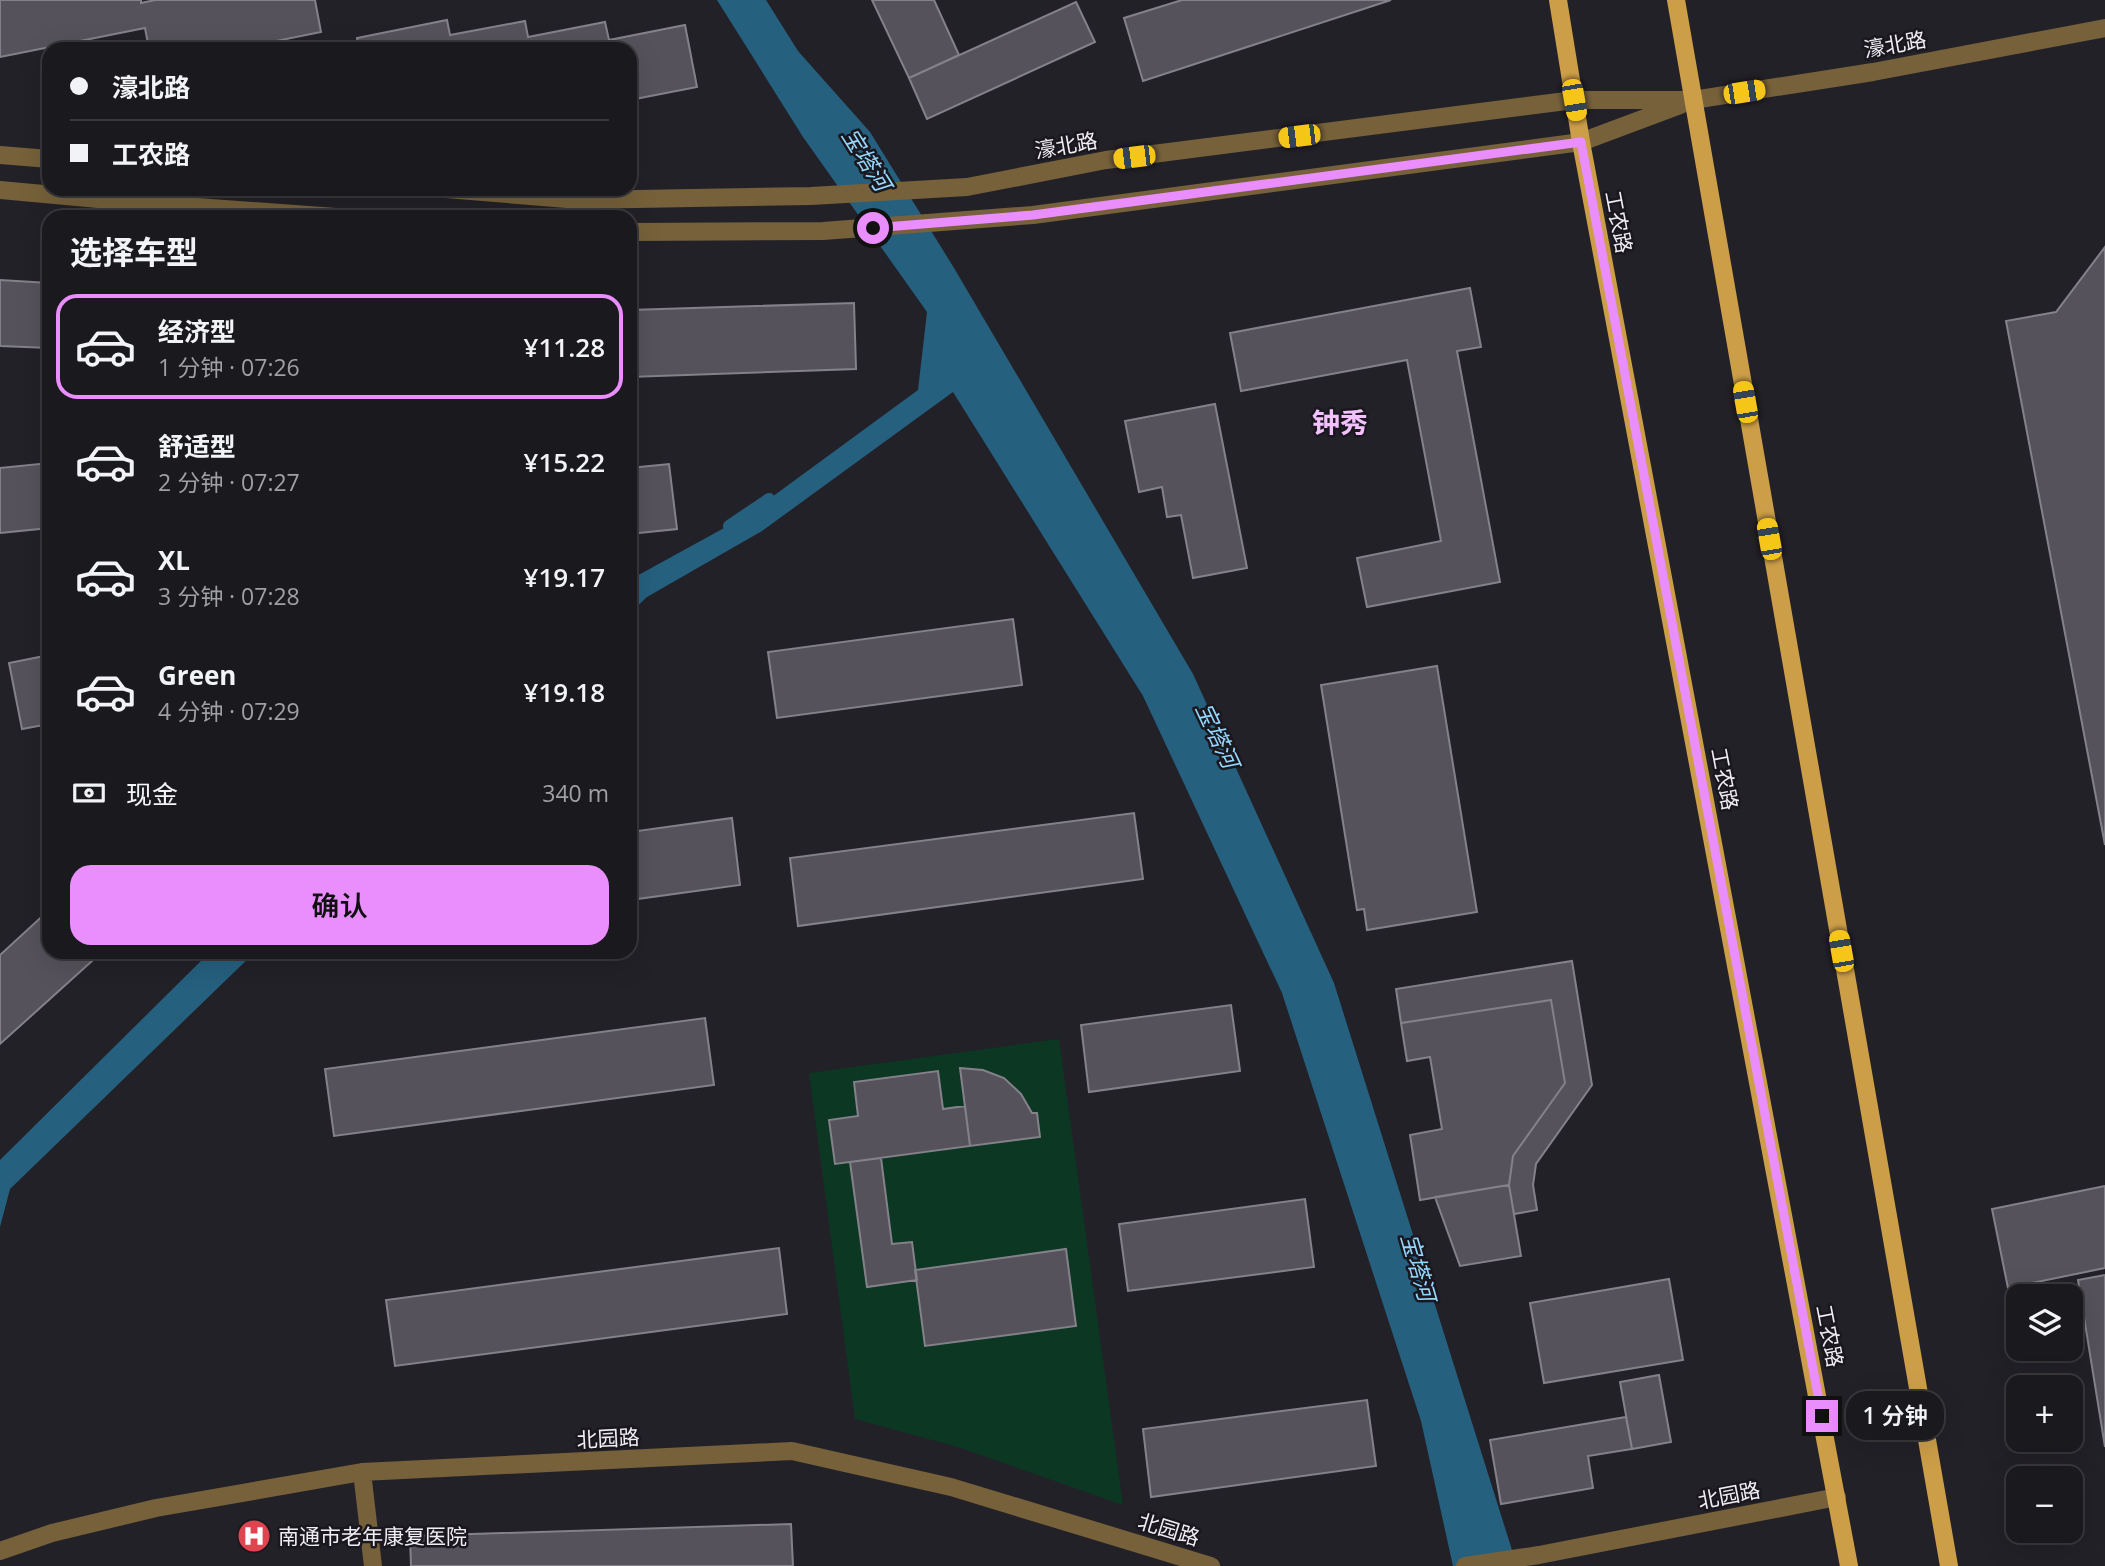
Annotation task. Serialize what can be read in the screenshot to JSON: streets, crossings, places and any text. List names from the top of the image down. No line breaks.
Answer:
{"streets":{"main road":["工农路"],"street":["濠北路","北园路"]},"crossings":[["濠北路","工农路"],["工农路","北园路"]],"districts":["钟秀"],"water":["宝塔河"],"places":{"hospital":["南通市老年康复医院"]},"page":{"banner":["濠北路","工农路"],"heading":"选择车型","list":[{"name":"经济型","note":"1 分钟 · 07:26","value":"¥11.28"},{"name":"舒适型","note":"2 分钟 · 07:27","value":"¥15.22"},{"name":"XL","note":"3 分钟 · 07:28","value":"¥19.17"},{"name":"Green","note":"4 分钟 · 07:29","value":"¥19.18"}],"pay":["现金","340 m"],"buttons":"确认","map_buttons":["+","−"],"bubble":"1 分钟"}}
